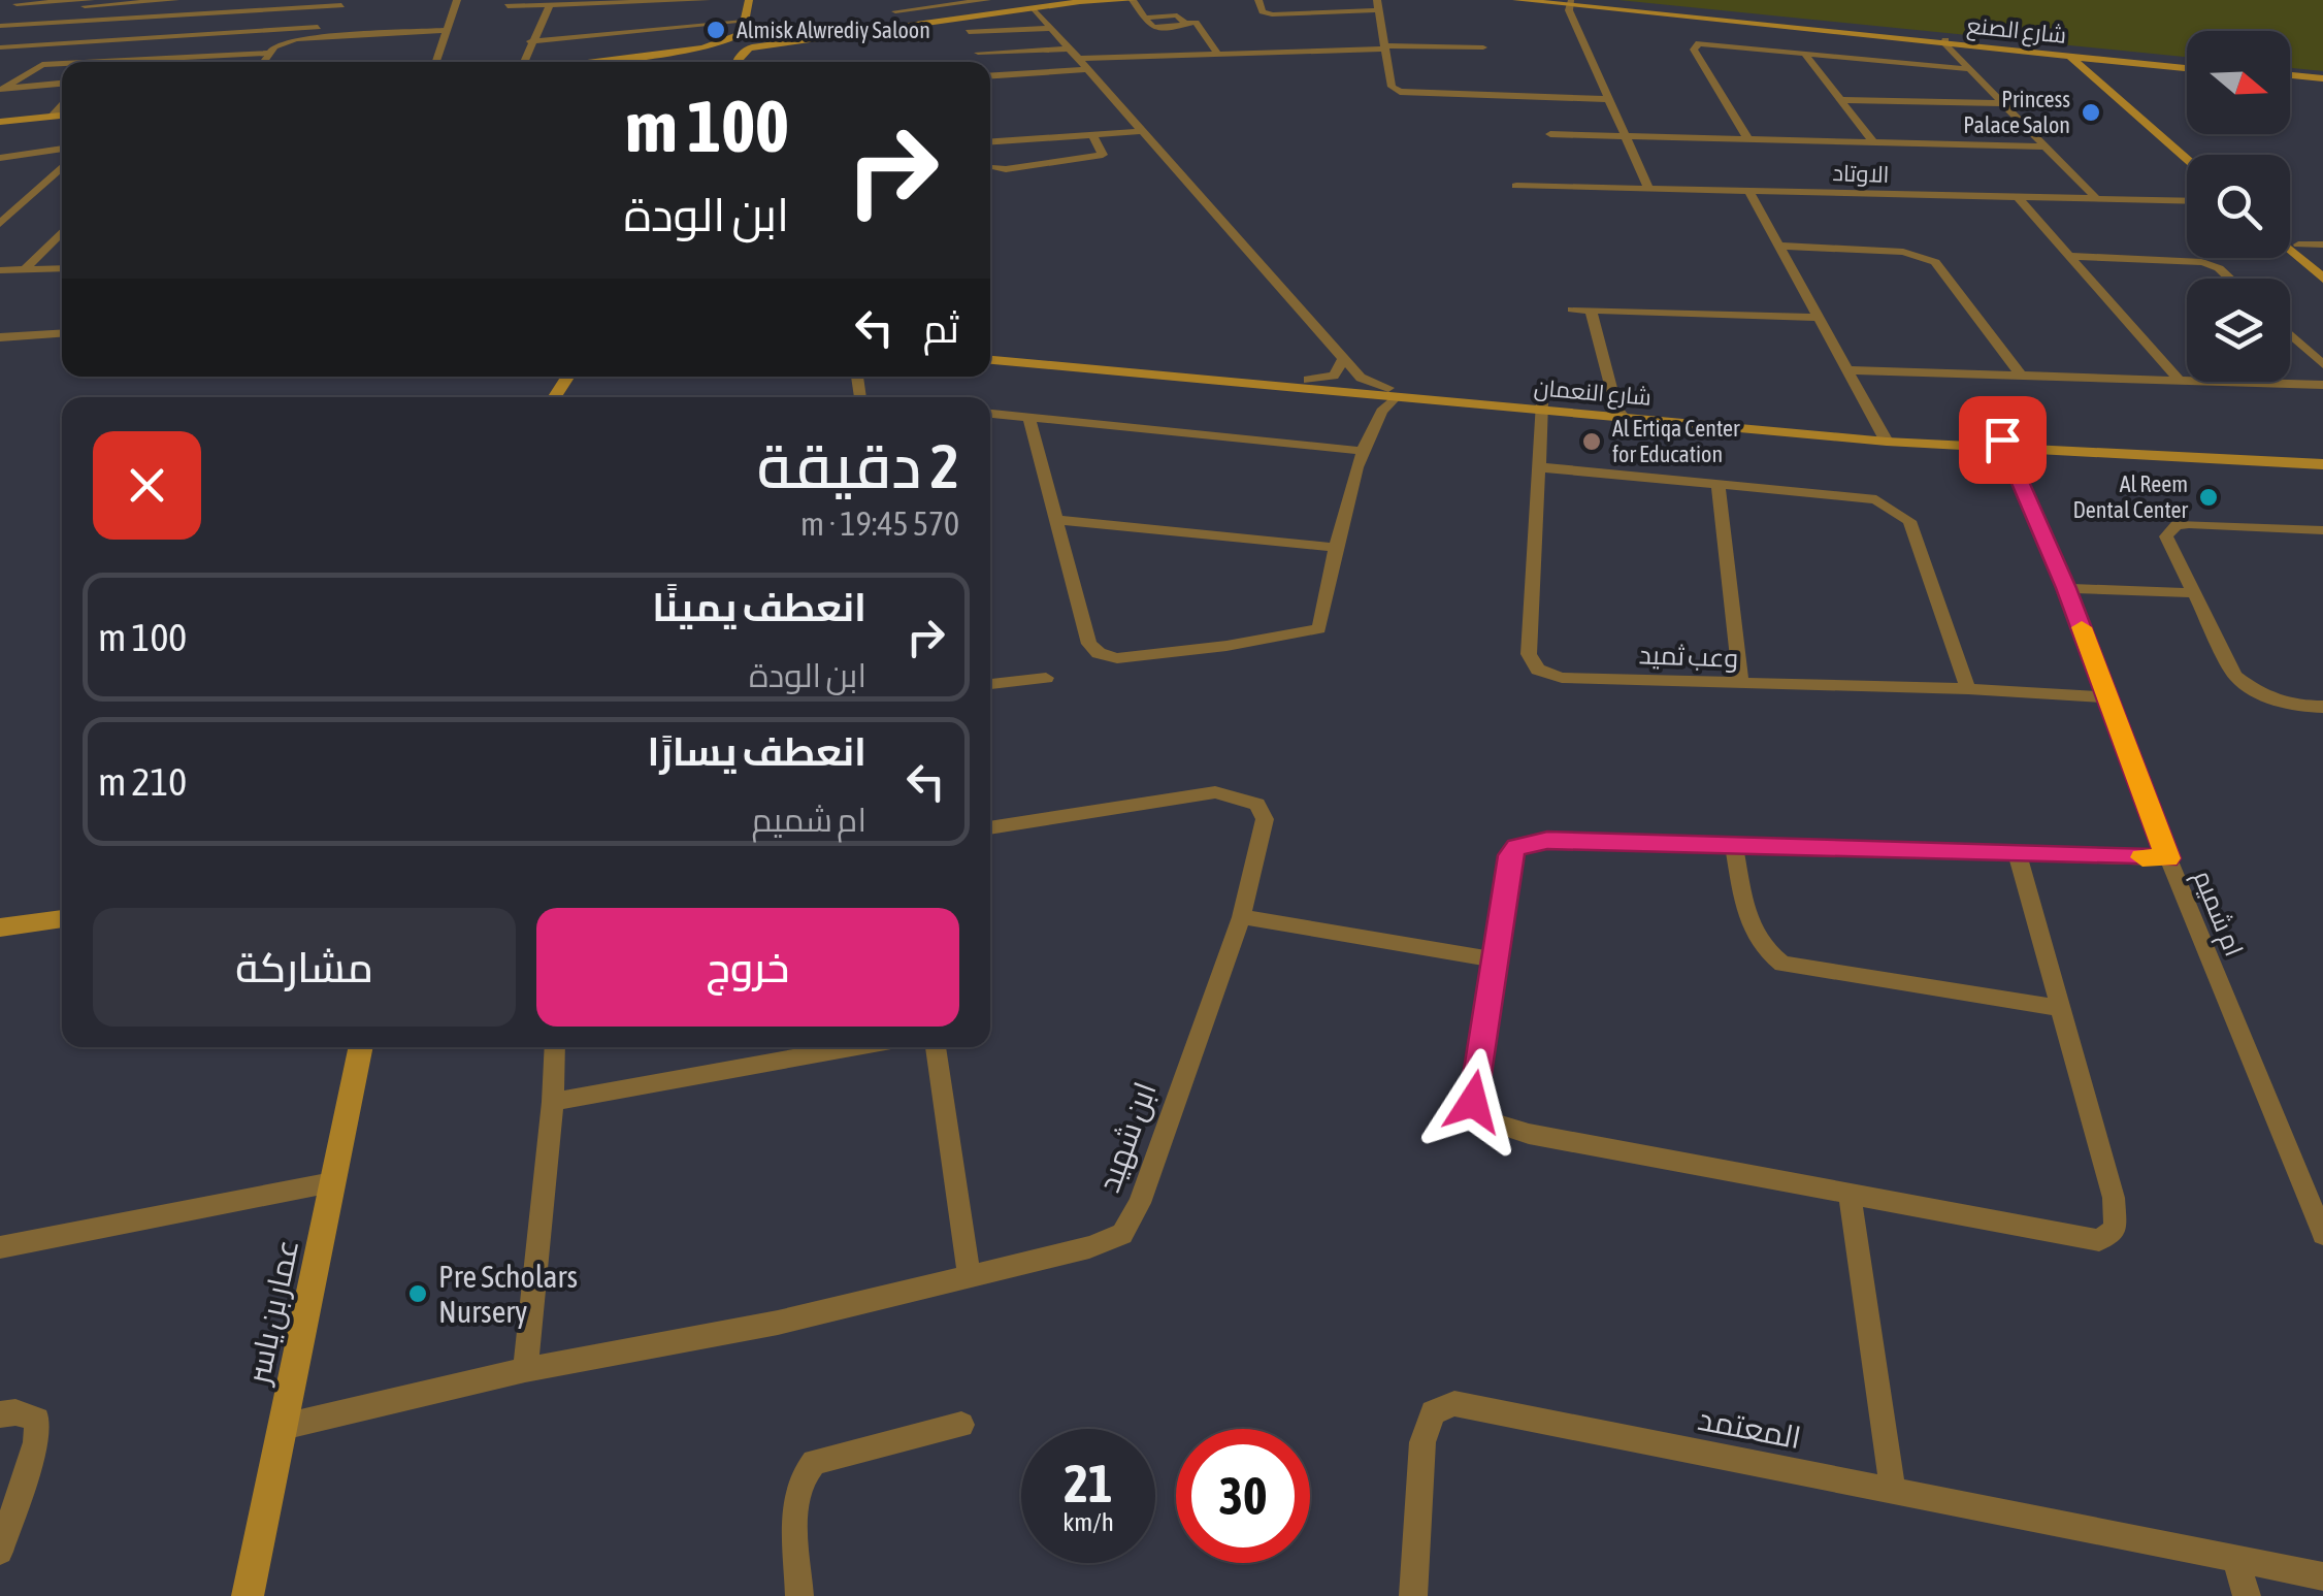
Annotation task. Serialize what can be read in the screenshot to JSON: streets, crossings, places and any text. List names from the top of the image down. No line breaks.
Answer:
{"streets":{"street":["شارع الصنع","الاوتاد","شارع النعمان","وعب ثميد","ام شميم","ابن شهيد","عمار بن ياسر","المعتمد"]},"crossings":[["شارع النعمان","وعب ثميد"],["شارع النعمان","ام شميم"],["وعب ثميد","ام شميم"],["ابن شهيد","عمار بن ياسر"]],"places":["Almisk Alwrediy Saloon","Princess Palace Salon","Al Ertiqa Center for Education","Al Reem Dental Center","Pre Scholars Nursery"],"north":"right","page":{"turn":["100 m","ابن الودة"],"then":"ثم","heading":["2 دقيقة","570 m · 19:45"],"list":[{"name":"انعطف يمينًا","note":"ابن الودة","value":"100 m"},{"name":"انعطف يسارًا","note":"ام شميم","value":"210 m"}],"buttons":["خروج","مشاركة"],"speed":"21 km/h","limit":"30"}}
